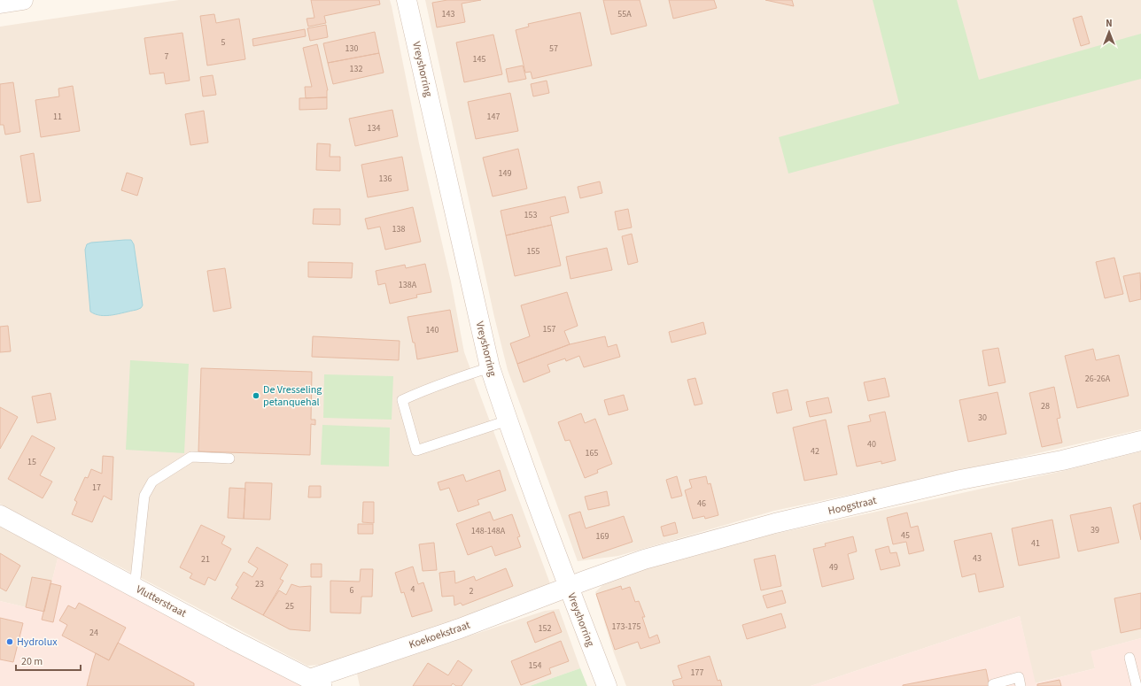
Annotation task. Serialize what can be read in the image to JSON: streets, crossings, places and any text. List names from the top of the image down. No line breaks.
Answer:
{"streets":{"street":["Vreyshorring","Hoogstraat","Vlutterstraat","Koekoekstraat"]},"crossings":[["Vreyshorring","Hoogstraat"],["Vreyshorring","Koekoekstraat"],["Hoogstraat","Koekoekstraat"],["Vlutterstraat","Koekoekstraat"]],"places":["De Vresseling petanquehal","Hydrolux"],"house_numbers":["143","55A","5","130","57","7","145","132","11","147","134","149","136","153","138","155","138A","157","140","26-26A","28","30","40","42","165","15","17","46","39","148-148A","45","169","41","43","21","49","23","4","6","2","25","173-175","152","24","154","177"],"scale_bar":"20 m","north":"top"}
